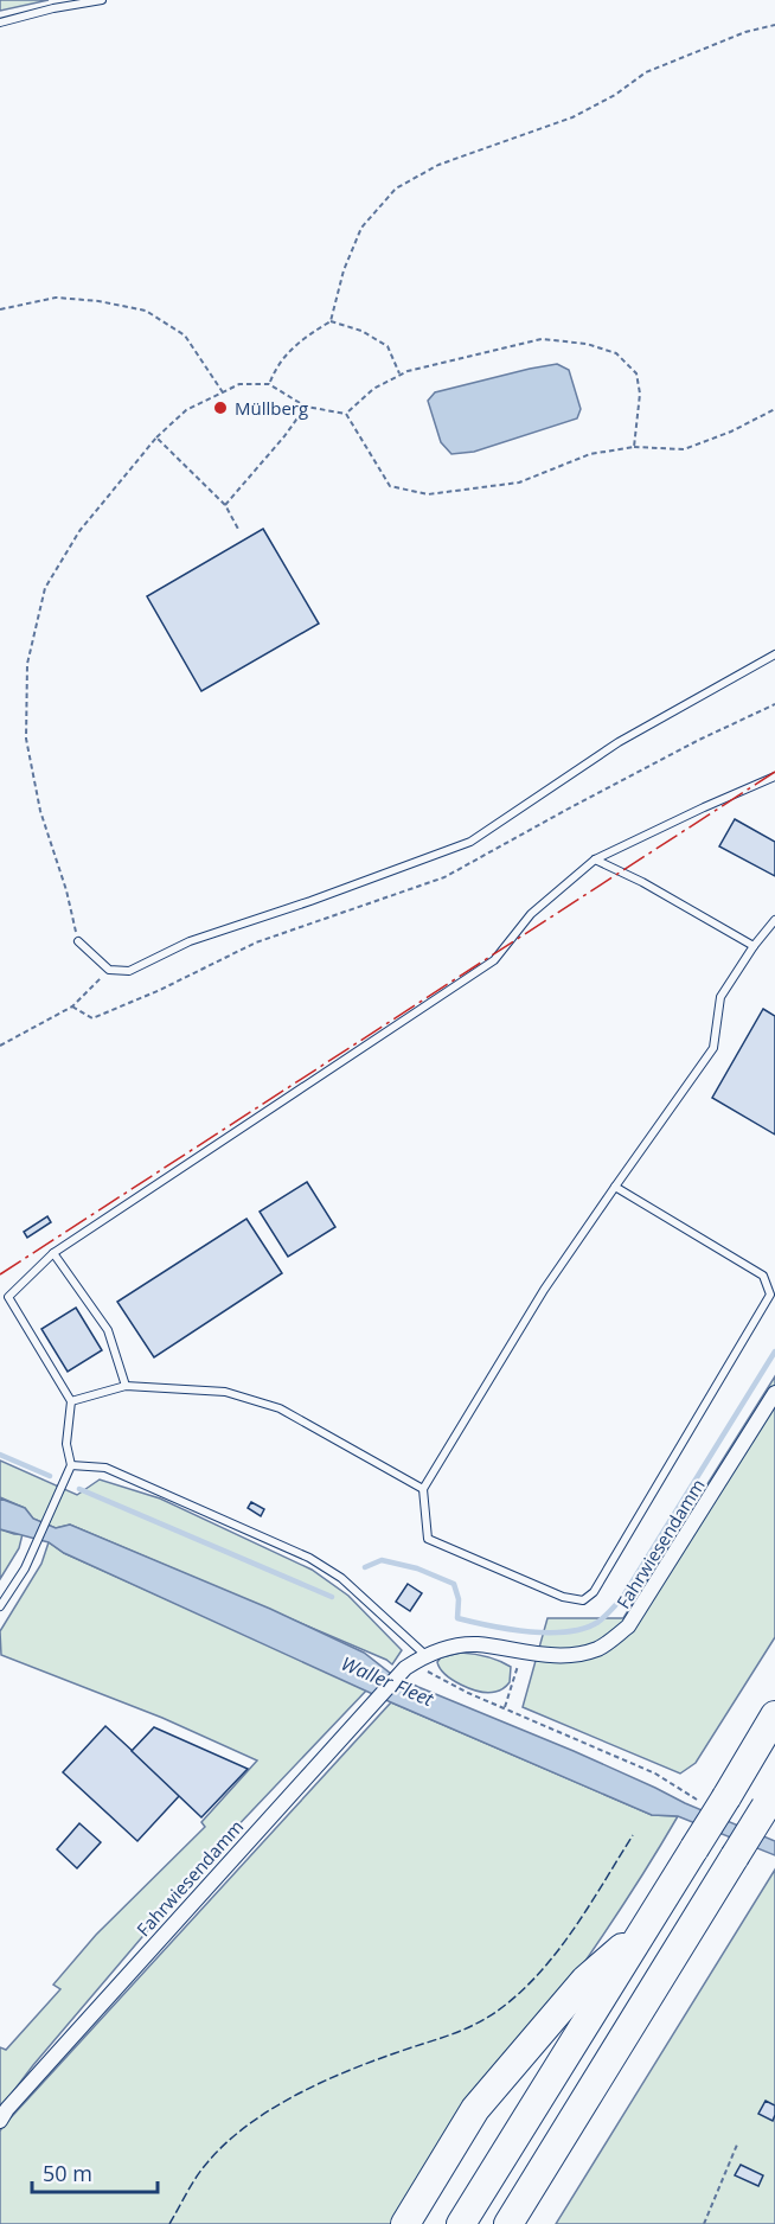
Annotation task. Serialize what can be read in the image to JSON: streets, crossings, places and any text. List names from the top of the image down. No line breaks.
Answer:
{"streets":{"street":["Fahrwiesendamm"]},"water":["Waller Fleet"],"places":["Müllberg"],"scale_bar":"50 m"}
